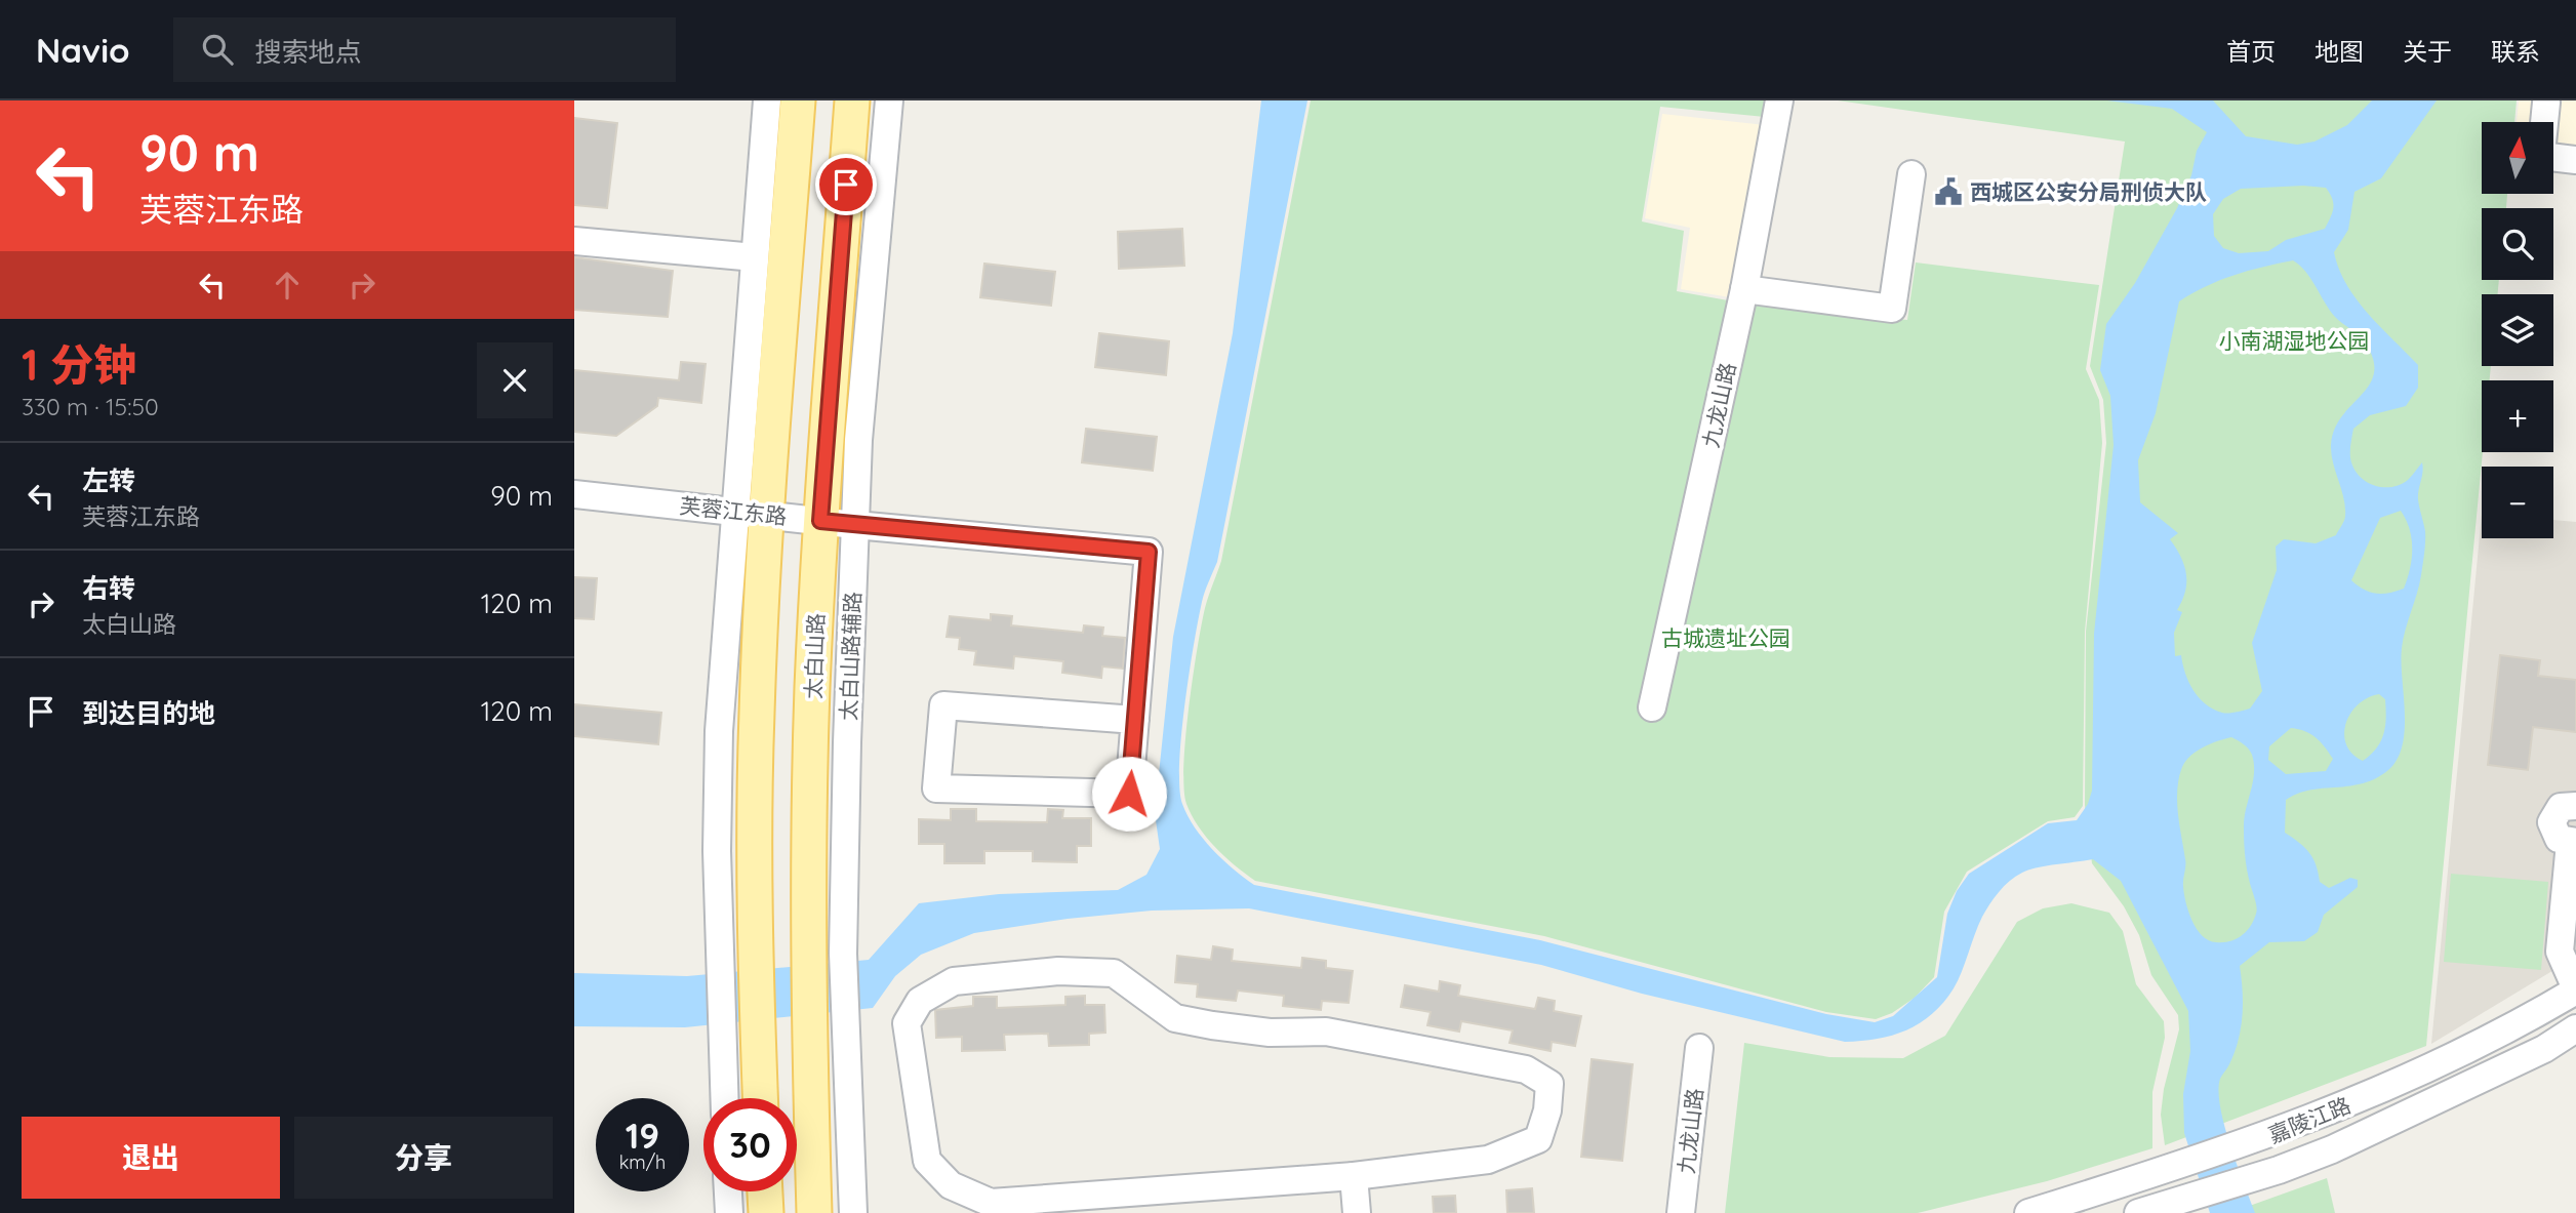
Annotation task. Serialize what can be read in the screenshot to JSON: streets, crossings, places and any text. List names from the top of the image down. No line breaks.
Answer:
{"streets":{"main road":["太白山路"],"street":["九龙山路","芙蓉江东路","太白山路辅路","嘉陵江路"]},"crossings":[["芙蓉江东路","太白山路"],["芙蓉江东路","太白山路辅路"]],"parks":["小南湖湿地公园","古城遗址公园"],"places":{"public building":["西城区公安分局刑侦大队"]},"north":"top","page":{"header":"Navio","search":"搜索地点","nav":["首页","地图","关于","联系"],"turn":["90 m","芙蓉江东路"],"map_buttons":["+","−"],"heading":["1 分钟","330 m · 15:50"],"list":[{"name":"左转","note":"芙蓉江东路","value":"90 m"},{"name":"右转","note":"太白山路","value":"120 m"},{"name":"到达目的地","value":"120 m"}],"speed":"19 km/h","limit":"30","buttons":["退出","分享"]}}
